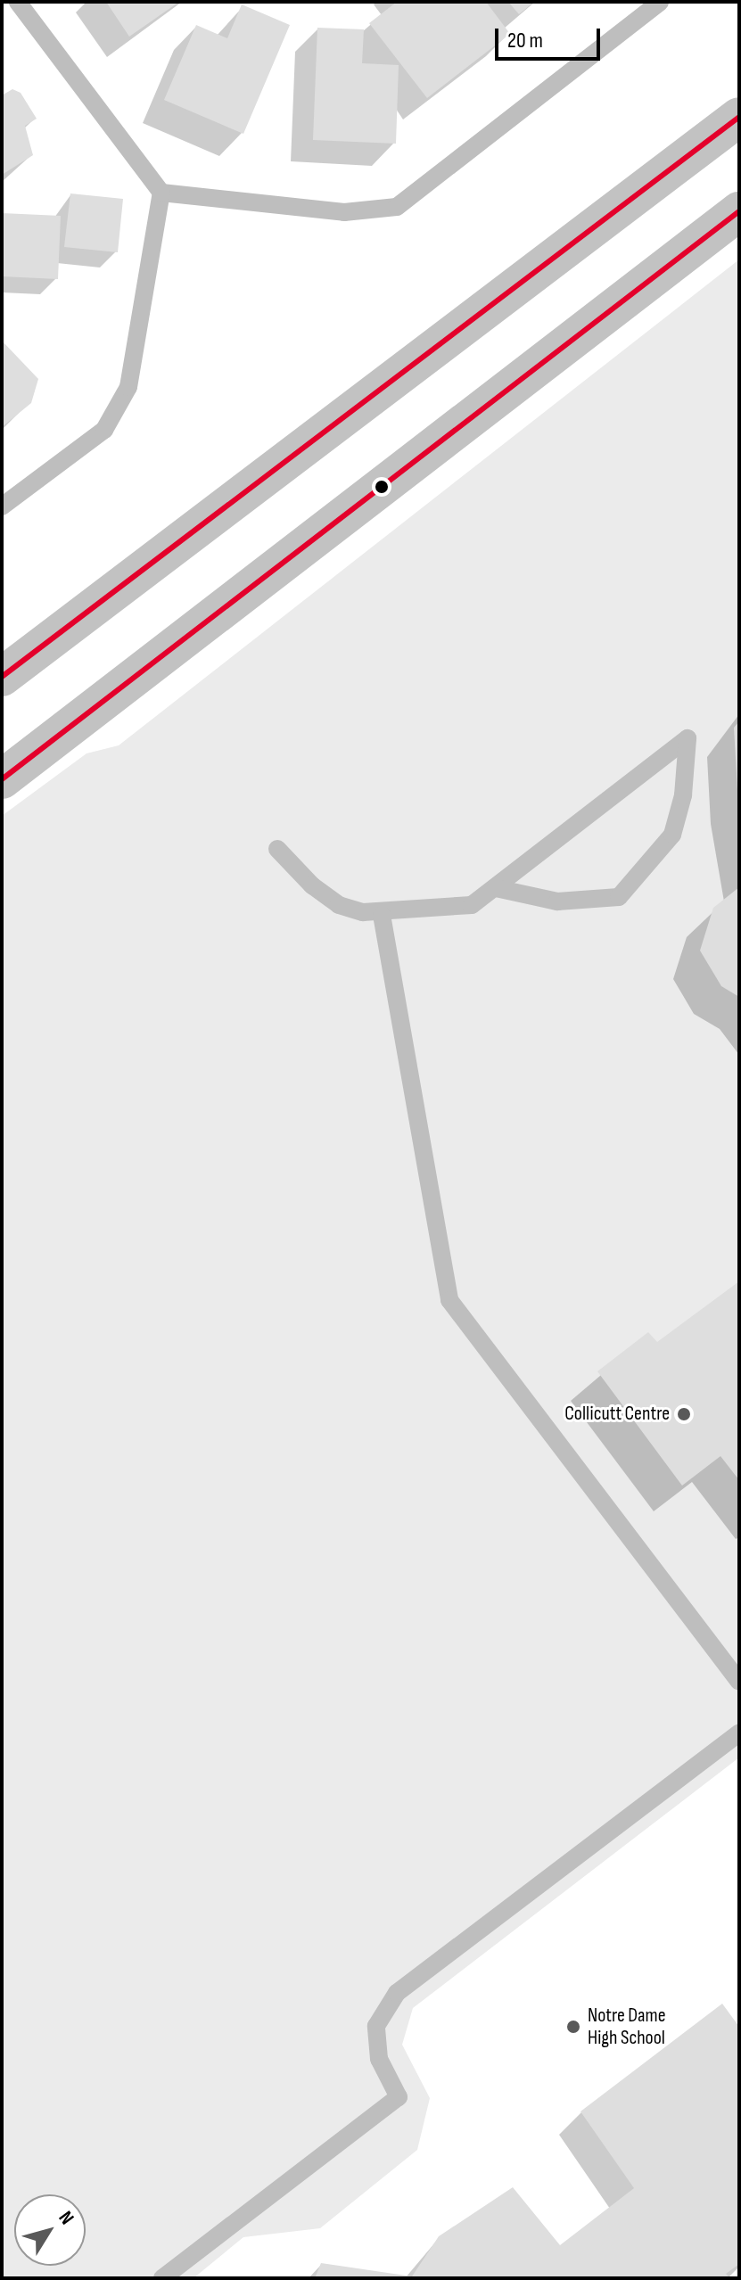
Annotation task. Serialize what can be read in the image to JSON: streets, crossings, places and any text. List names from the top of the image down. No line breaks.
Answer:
{"places":["Collicutt Centre","Notre Dame High School"],"scale_bar":"20 m","north":"top right"}
